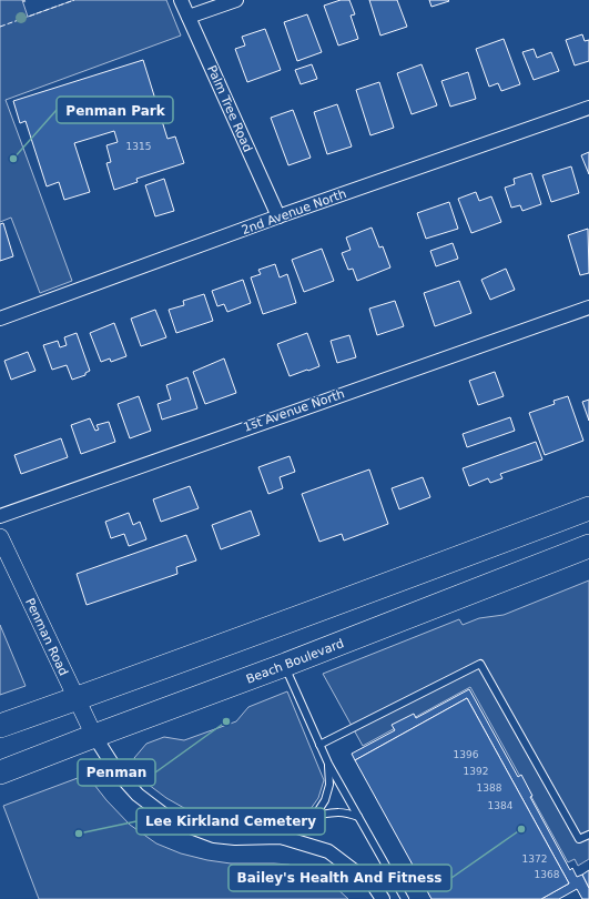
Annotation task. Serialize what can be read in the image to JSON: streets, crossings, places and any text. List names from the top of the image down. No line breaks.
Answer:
{"streets":{"highway":["Beach Boulevard"],"street":["Palm Tree Road","2nd Avenue North","1st Avenue North","Penman Road"]},"crossings":[["Palm Tree Road","2nd Avenue North"],["Penman Road","Beach Boulevard"]],"places":["Penman Park","Penman","Bailey's Health And Fitness","Lee Kirkland Cemetery"],"house_numbers":["1315","1396","1392","1388","1384","1372","1368"]}
